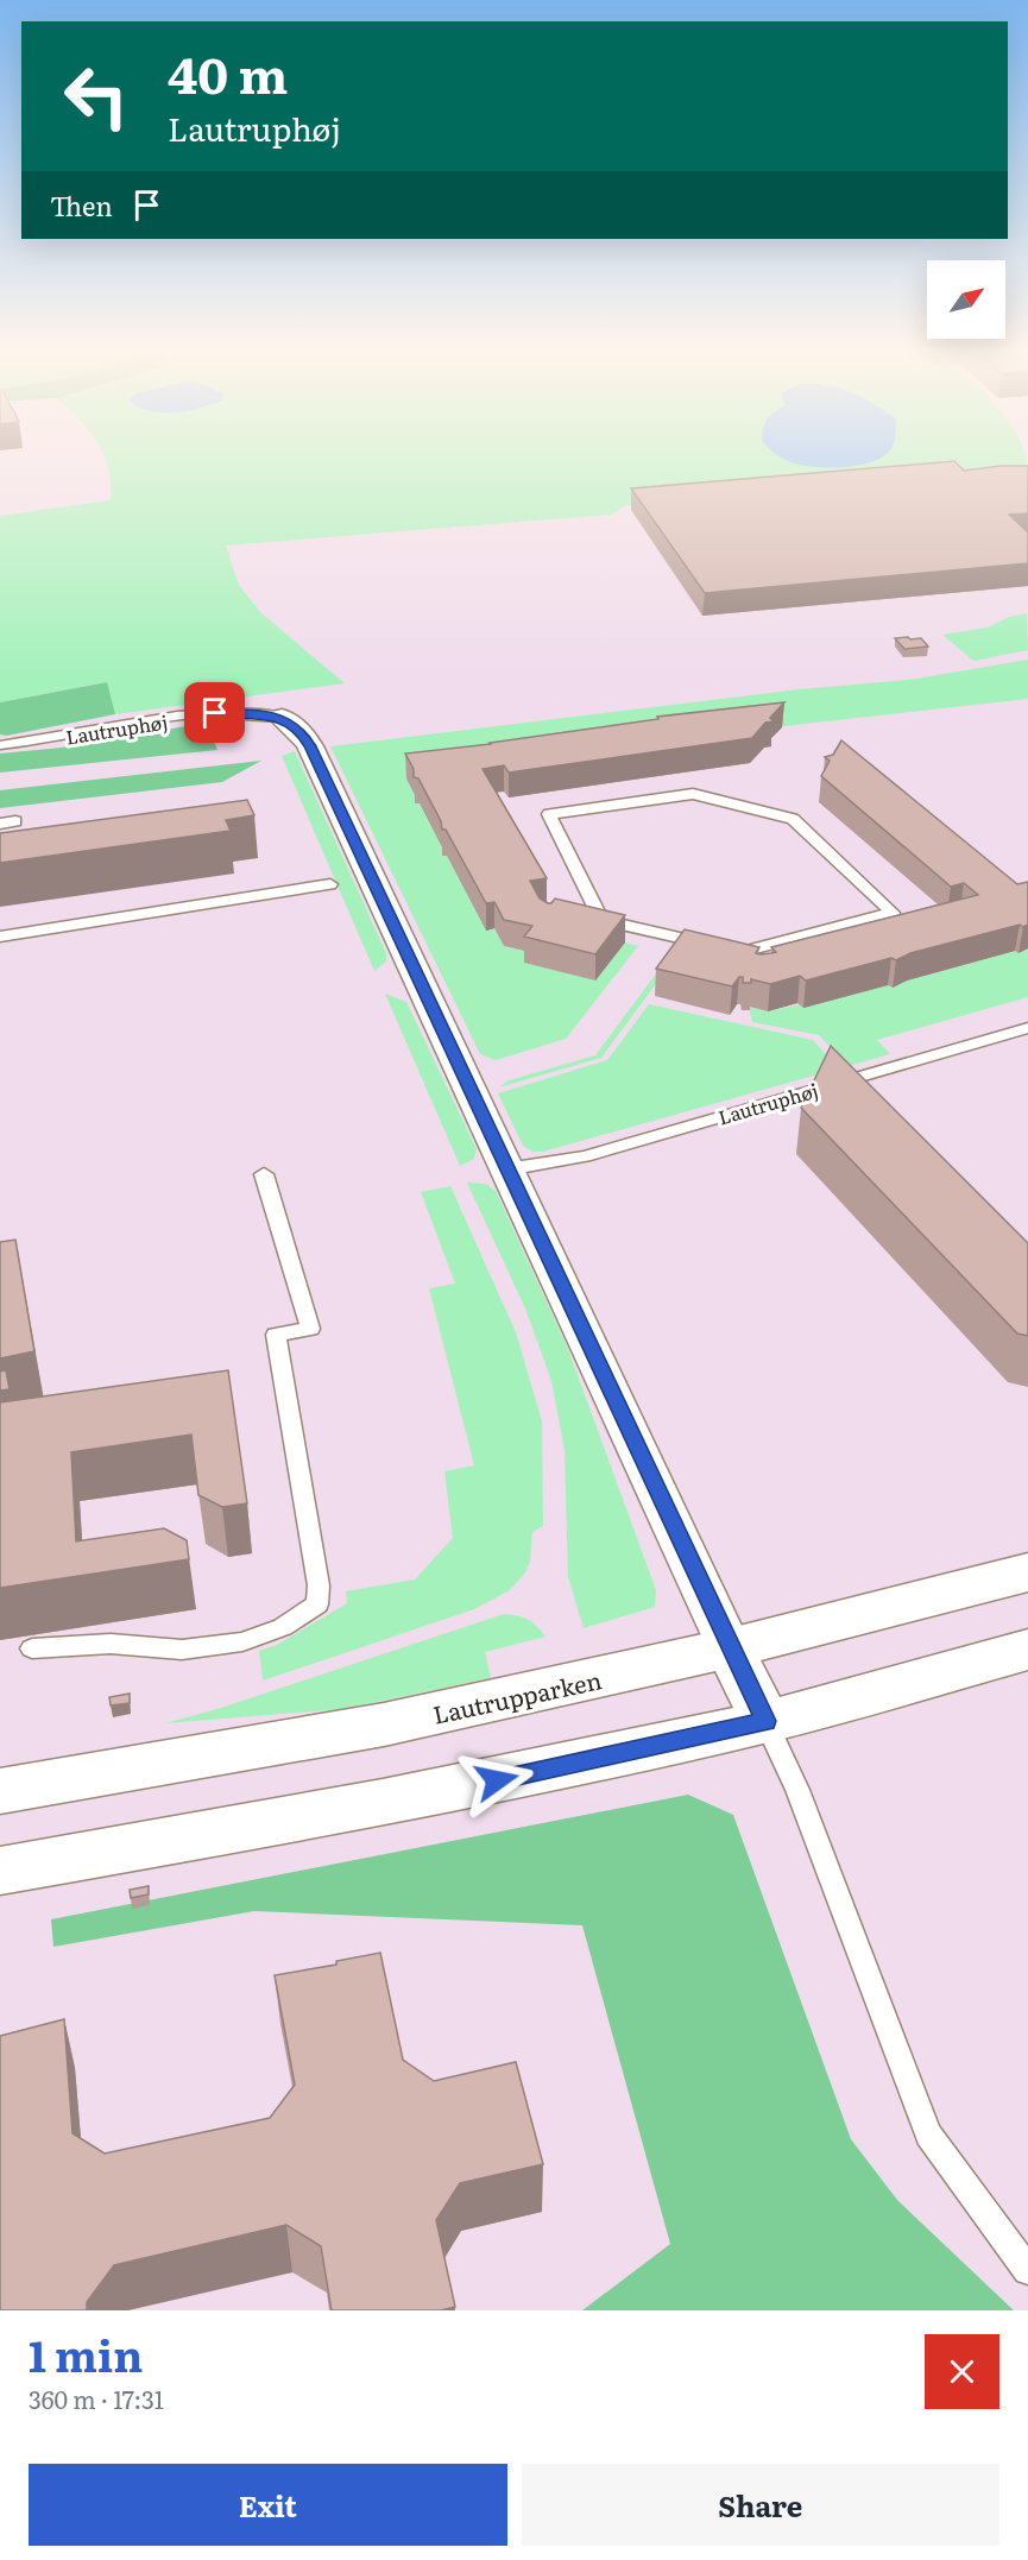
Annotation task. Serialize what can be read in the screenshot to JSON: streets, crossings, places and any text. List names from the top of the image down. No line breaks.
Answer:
{"streets":{"street":["Lautruphøj","Lautrupparken"]},"crossings":[["Lautruphøj","Lautrupparken"]],"north":"top right","page":{"turn":["40 m","Lautruphøj"],"then":"Then","heading":["1 min","360 m · 17:31"],"buttons":["Exit","Share"]}}
